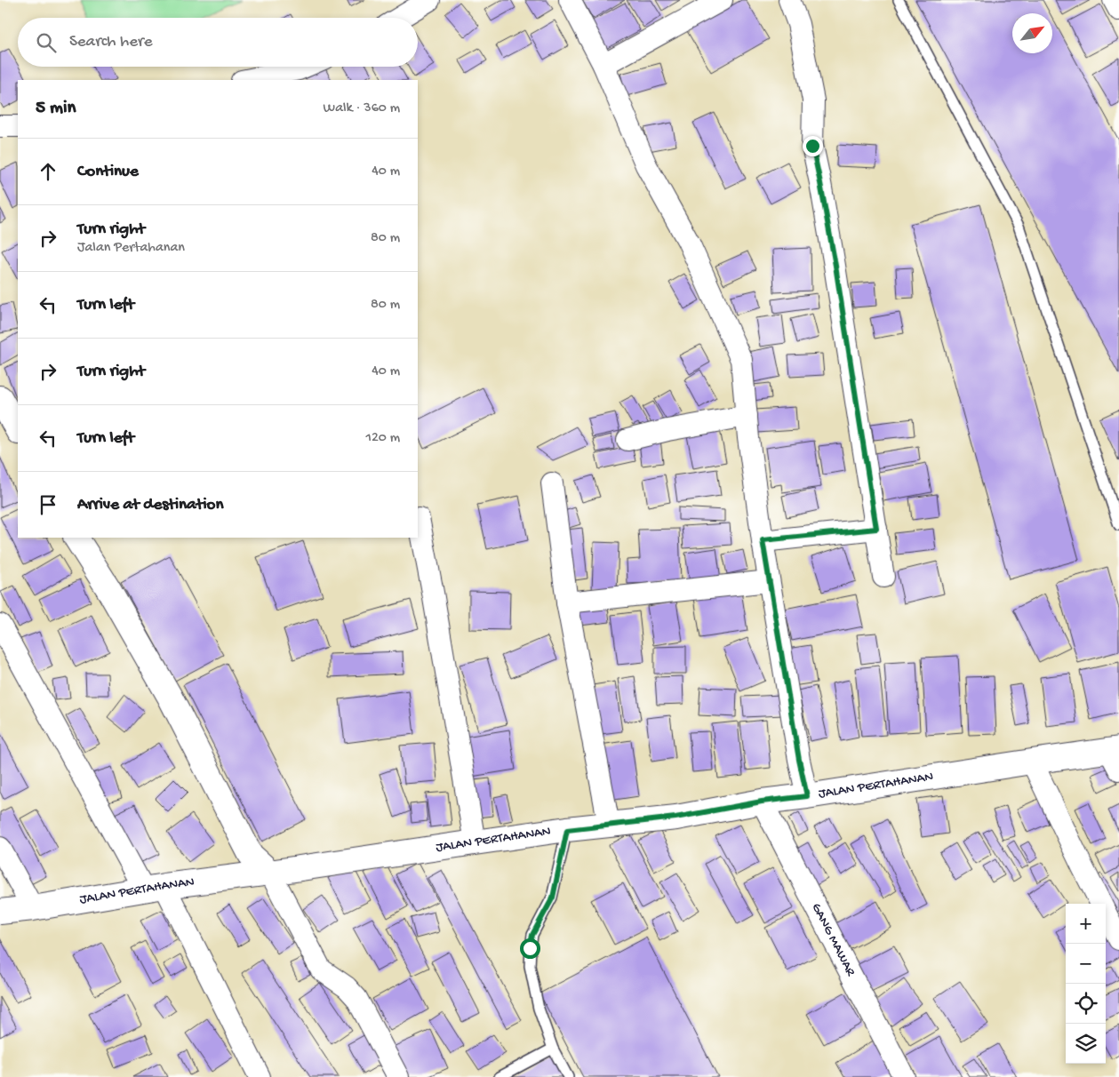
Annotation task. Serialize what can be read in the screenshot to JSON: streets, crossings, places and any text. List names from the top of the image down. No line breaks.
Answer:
{"streets":{"main road":["JALAN PERTAHANAN"],"street":["GANG MAWAR"]},"crossings":[["JALAN PERTAHANAN","GANG MAWAR"]],"north":"top right","page":{"search":"Search here","heading":["5 min","Walk · 360 m"],"list":[["Continue","40 m"],["Turn right","Jalan Pertahanan","80 m"],["Turn left","80 m"],["Turn right","40 m"],["Turn left","120 m"],"Arrive at destination"],"map_buttons":["+","−"]}}
